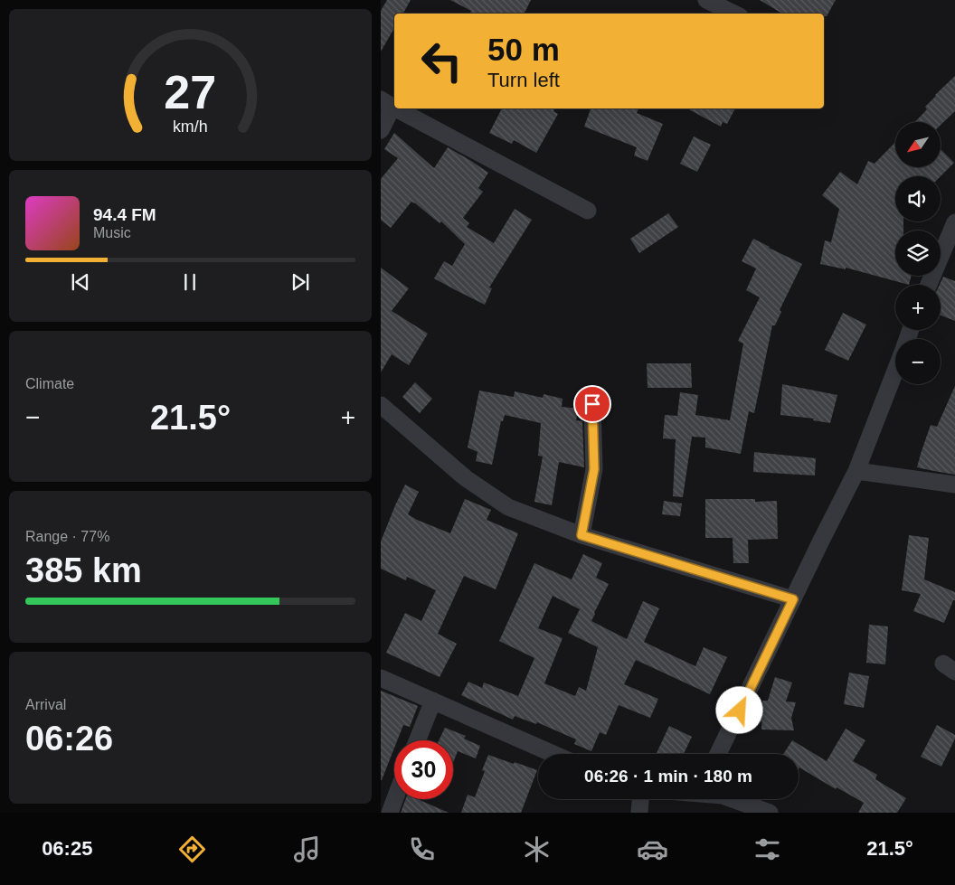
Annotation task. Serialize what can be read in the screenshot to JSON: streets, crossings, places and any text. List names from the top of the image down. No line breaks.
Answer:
{"north":"bottom left","page":{"turn":["50 m","Turn left"],"map_buttons":["+","−"],"song":["94.4 FM","Music"],"tile":["Climate",["Range · 77%","385 km"],["Arrival","06:26"]],"heat":["−","21.5°","+"],"limit":"30","trip":"06:26 · 1 min · 180 m","tabs":["06:25","21.5°"],"gauge":["27","km/h"]}}
